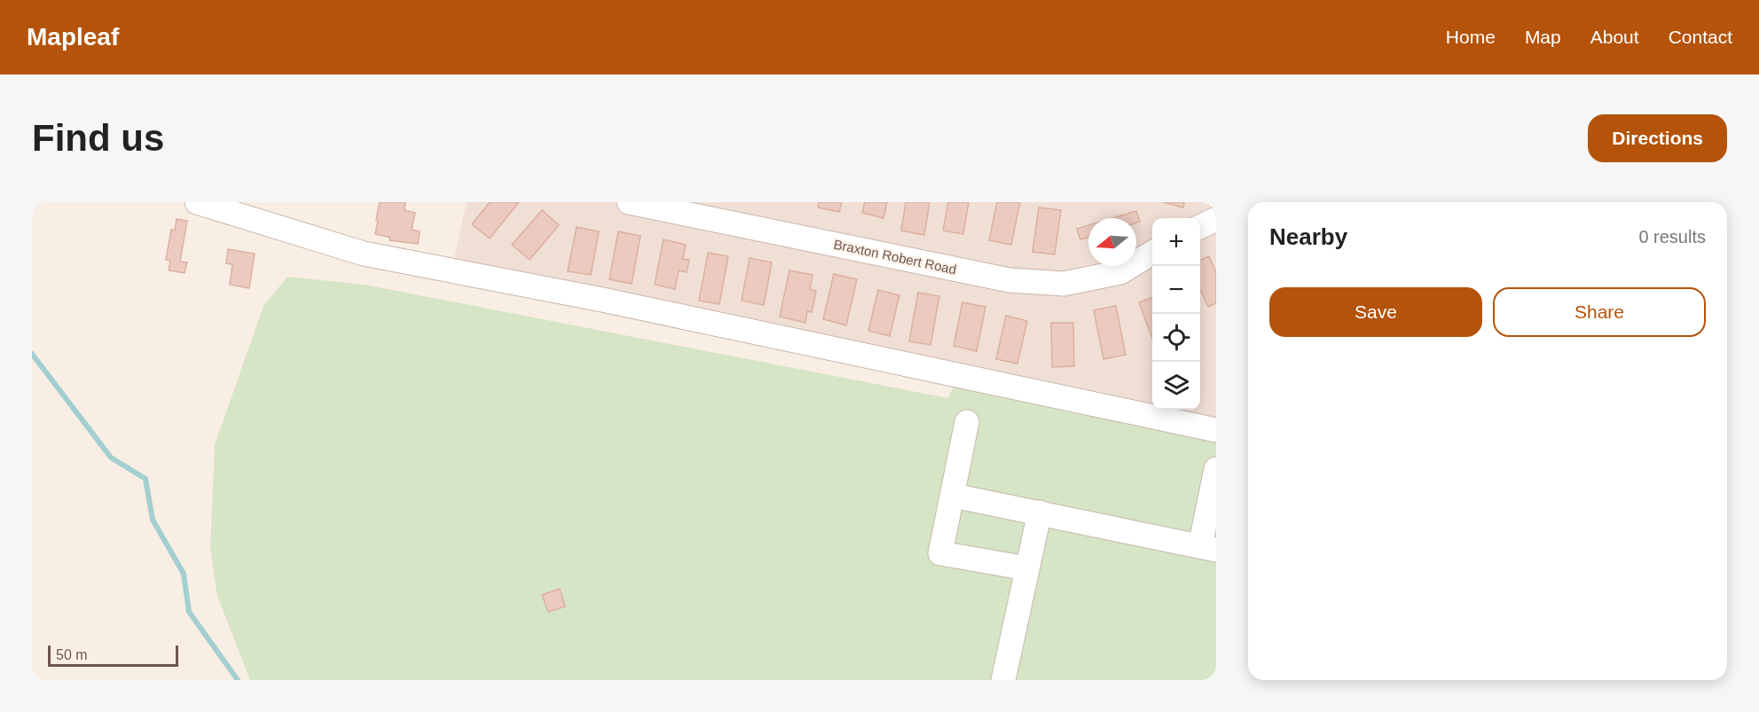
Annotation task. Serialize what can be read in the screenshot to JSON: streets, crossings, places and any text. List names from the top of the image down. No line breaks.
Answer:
{"streets":{"street":["Braxton Robert Road"]},"scale_bar":"50 m","north":"left","page":{"header":"Mapleaf","nav":["Home","Map","About","Contact"],"buttons":["Directions",["Save","Share"]],"title":"Find us","heading":["Nearby","0 results"],"map_buttons":["+","−"],"scale":"50 m"}}
